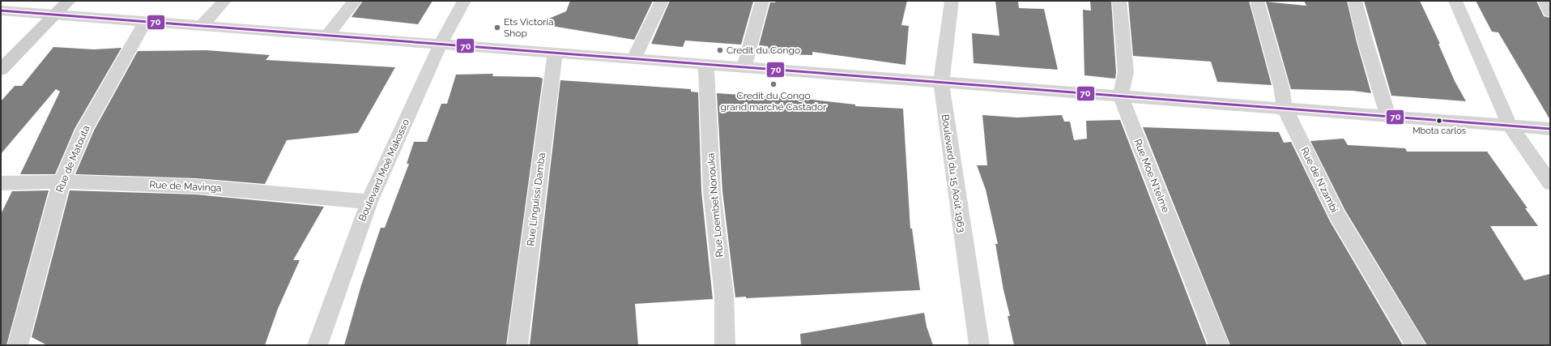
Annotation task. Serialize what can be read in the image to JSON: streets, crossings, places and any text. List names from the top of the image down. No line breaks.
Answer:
{"streets":{"street":["Rue de Matouta","Boulevard Moé Makosso","Boulevard du 15 Août 1963","Rue Moe N'telme","Rue de N'zambi","Rue de Mavinga","Rue Linguissi Damba","Rue Loembet Nonouka"]},"crossings":[["Rue de Matouta","Rue de Mavinga"],["Boulevard Moé Makosso","Rue de Mavinga"]],"places":["Ets Victoria Shop","Credit du Congo","Credit du Congo grand marché Castador","Mbota carlos"],"lines":["transit line 70"]}
